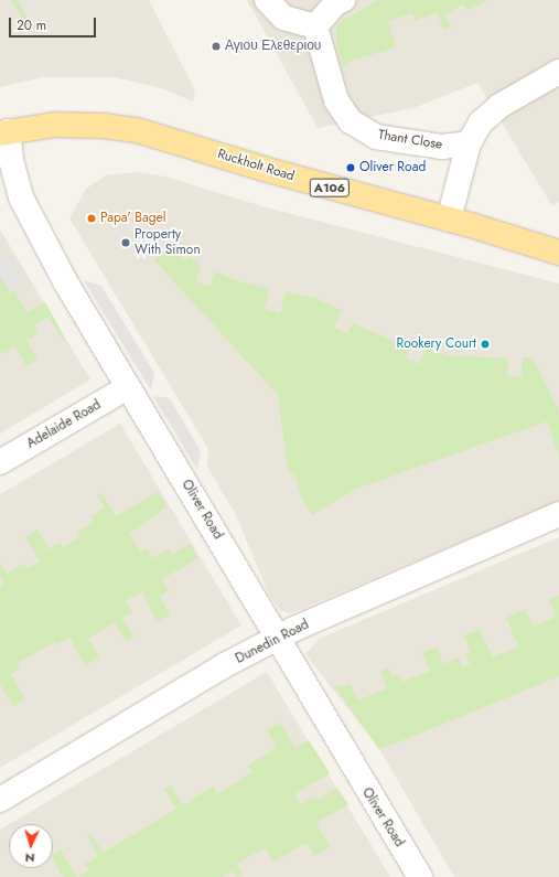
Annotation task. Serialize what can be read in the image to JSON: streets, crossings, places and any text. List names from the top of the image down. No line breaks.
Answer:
{"streets":{"main road":["Ruckholt Road","A106"],"street":["Thant Close","Adelaide Road","Oliver Road","Dunedin Road"]},"crossings":[["Ruckholt Road","Oliver Road"],["Adelaide Road","Oliver Road"],["Oliver Road","Dunedin Road"]],"places":["Αγιου Ελεθεριου","Oliver Road","Papa' Bagel","Property With Simon","Rookery Court"],"scale_bar":"20 m","north":"bottom"}
